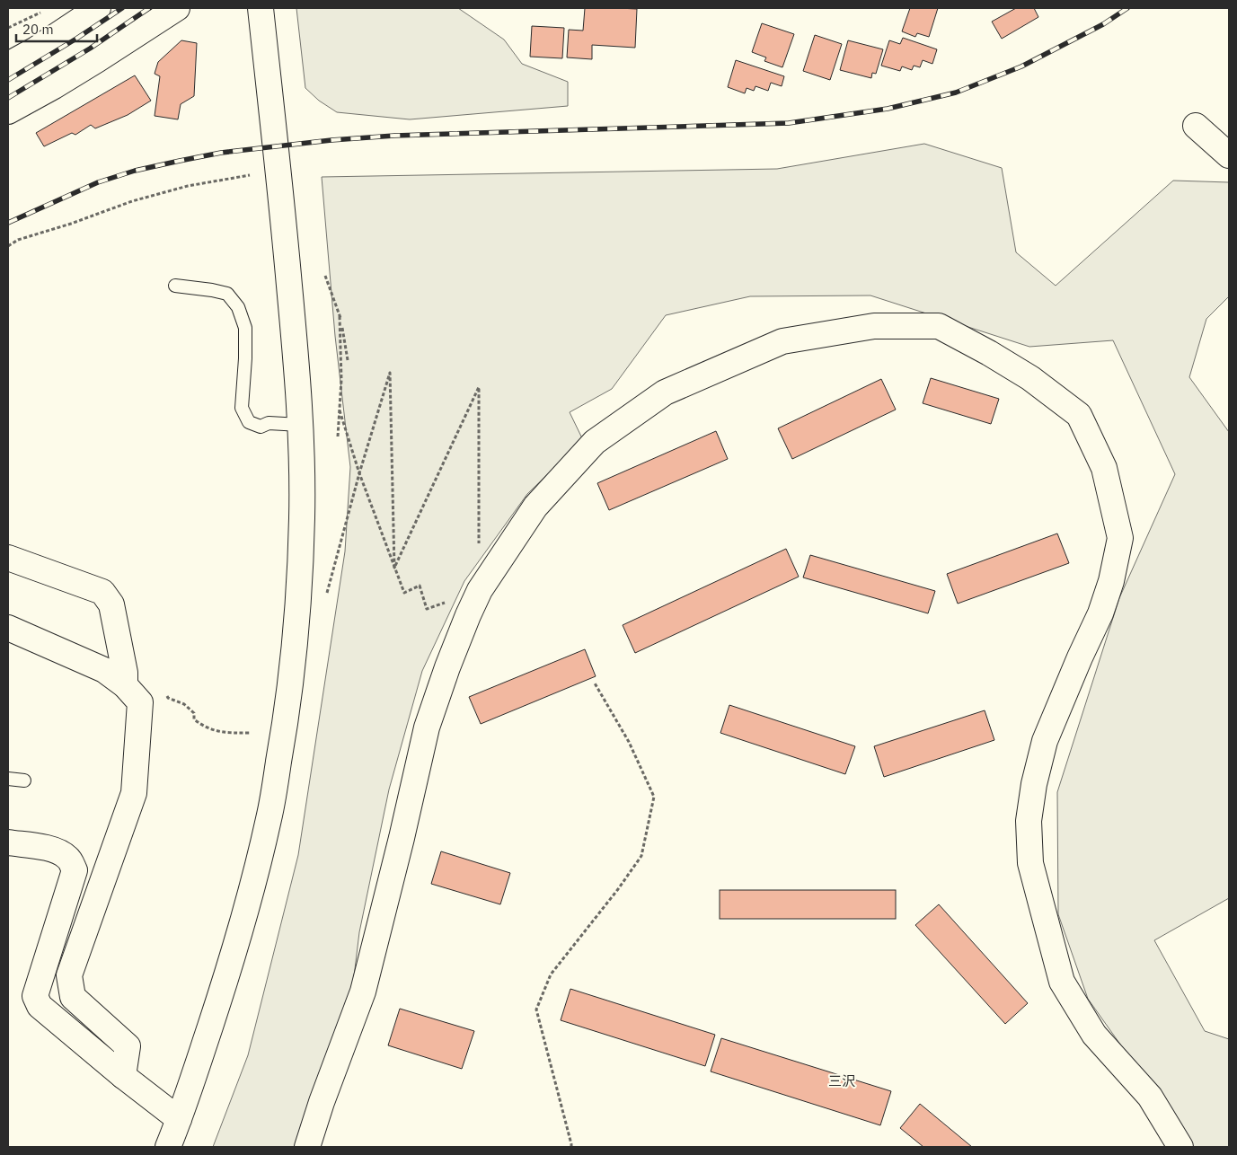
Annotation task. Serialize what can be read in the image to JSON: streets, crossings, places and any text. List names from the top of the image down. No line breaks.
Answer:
{"districts":["三沢"],"scale_bar":"20 m"}
